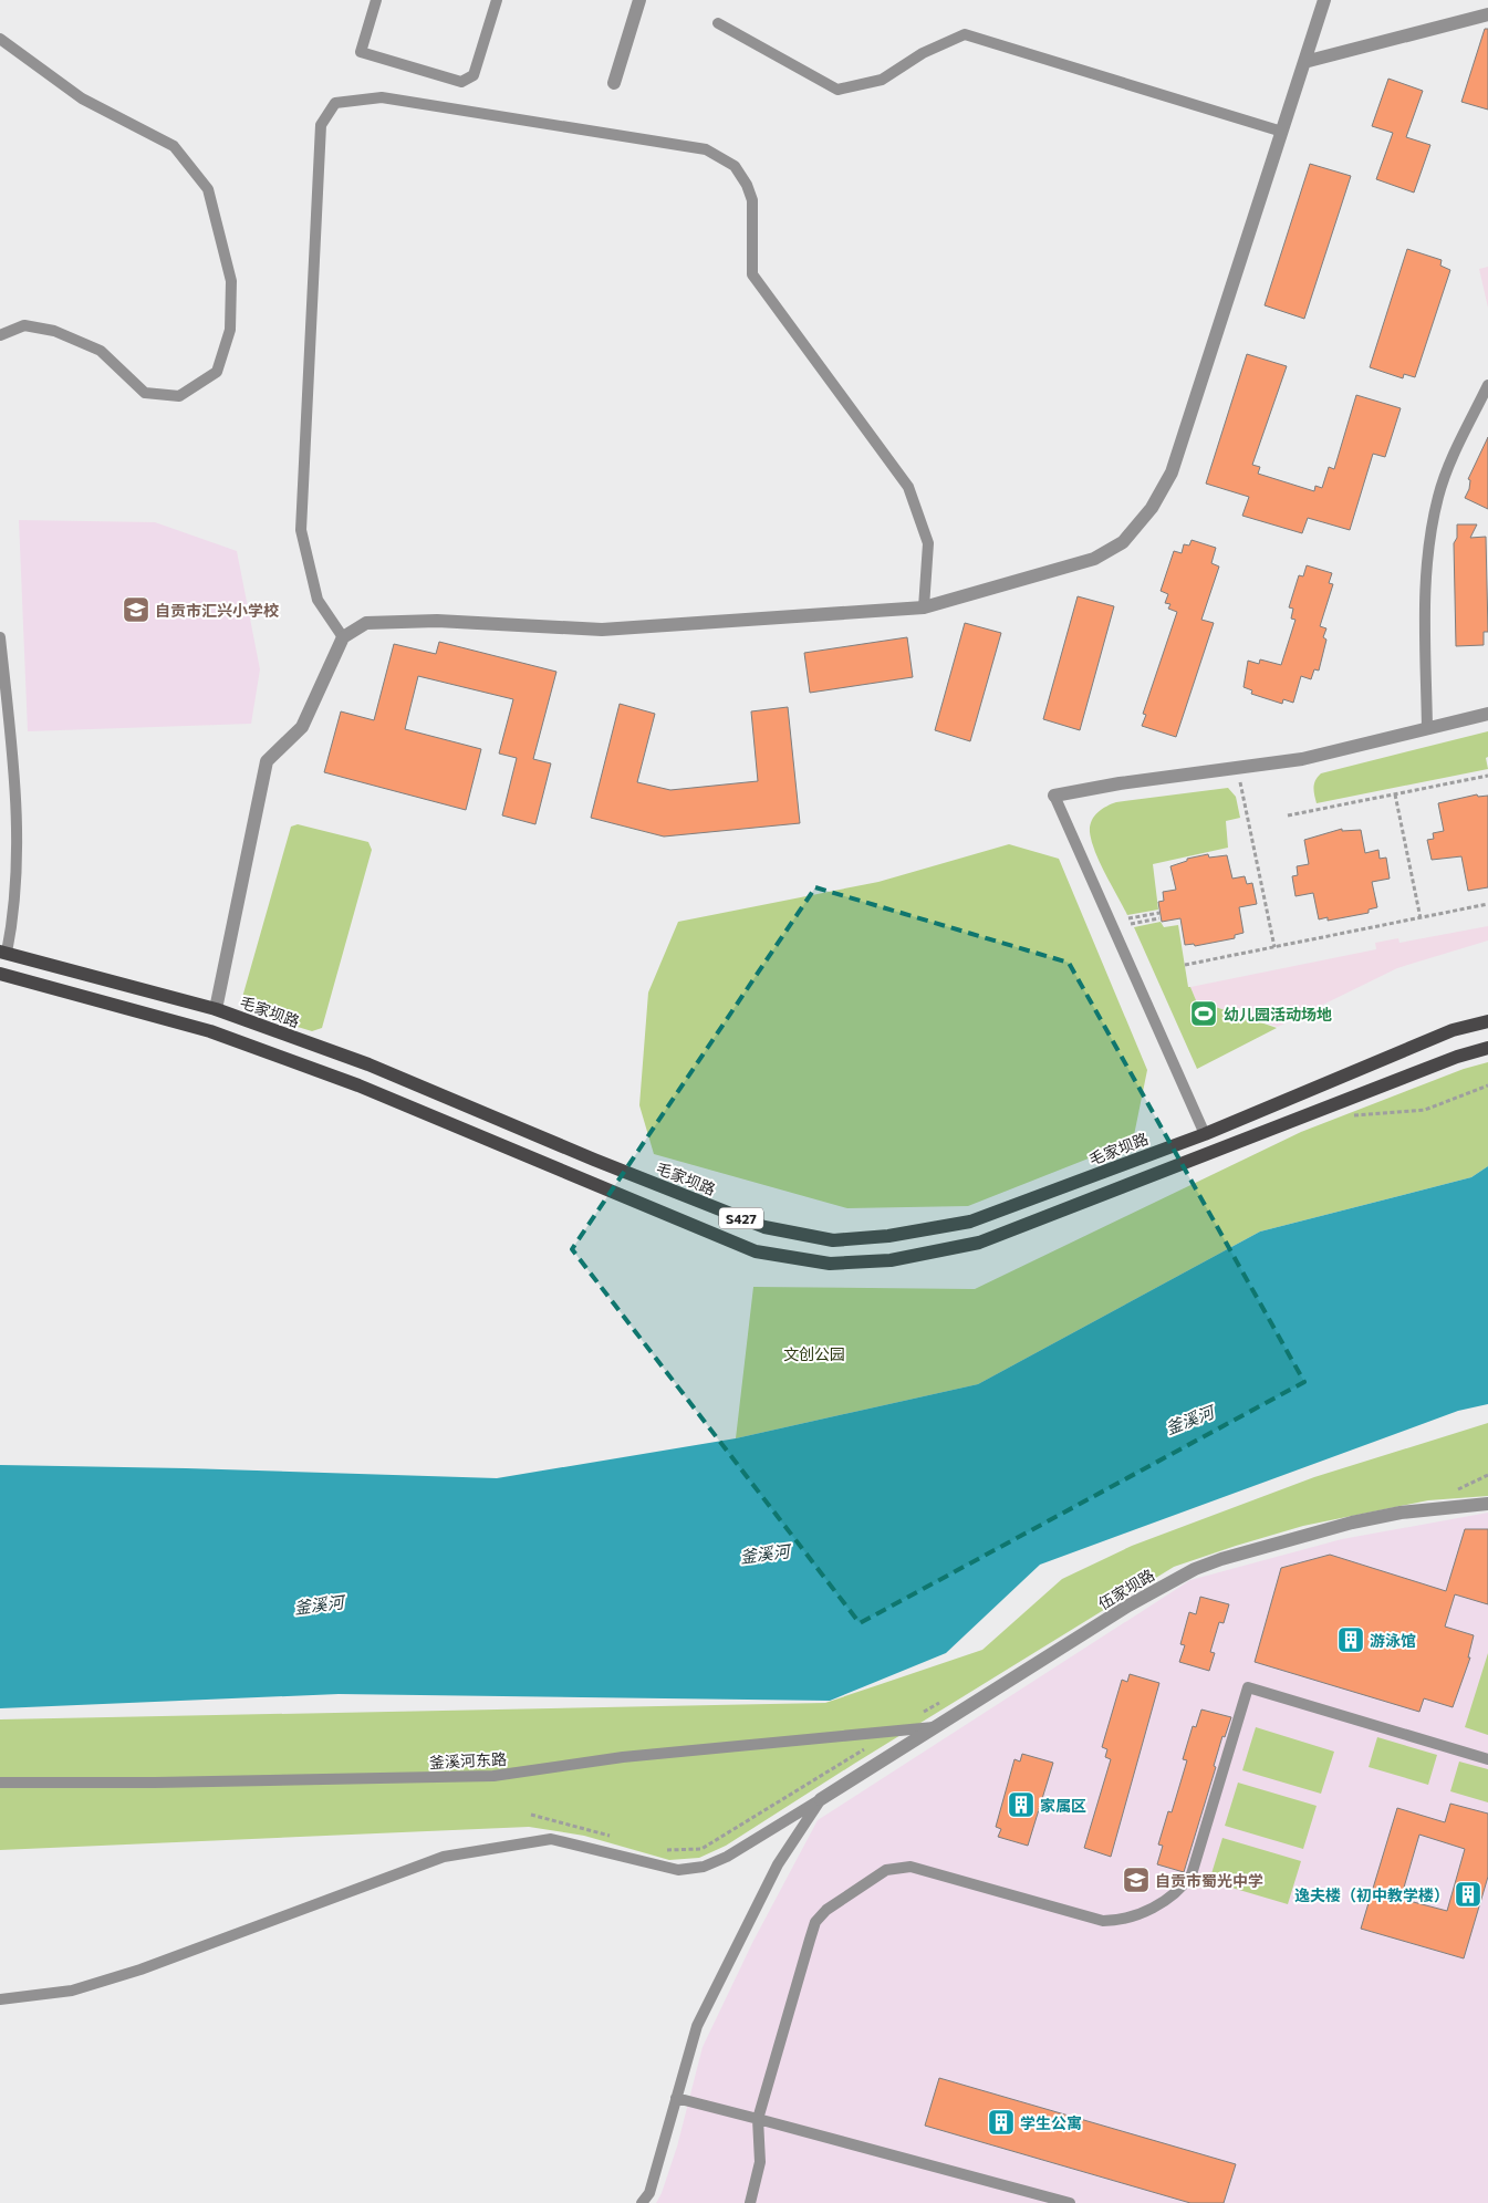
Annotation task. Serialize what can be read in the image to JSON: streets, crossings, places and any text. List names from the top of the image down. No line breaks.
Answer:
{"streets":{"main road":["毛家坝路","S427"],"street":["伍家坝路"],"lane":["釜溪河东路"]},"crossings":[["伍家坝路","釜溪河东路"]],"water":["釜溪河"],"parks":["文创公园"],"places":{"school or university":["自贡市汇兴小学校","自贡市蜀光中学"],"sports":["幼儿园活动场地"],"building":["游泳馆","家属区","逸夫楼（初中教学楼）","学生公寓"]}}
